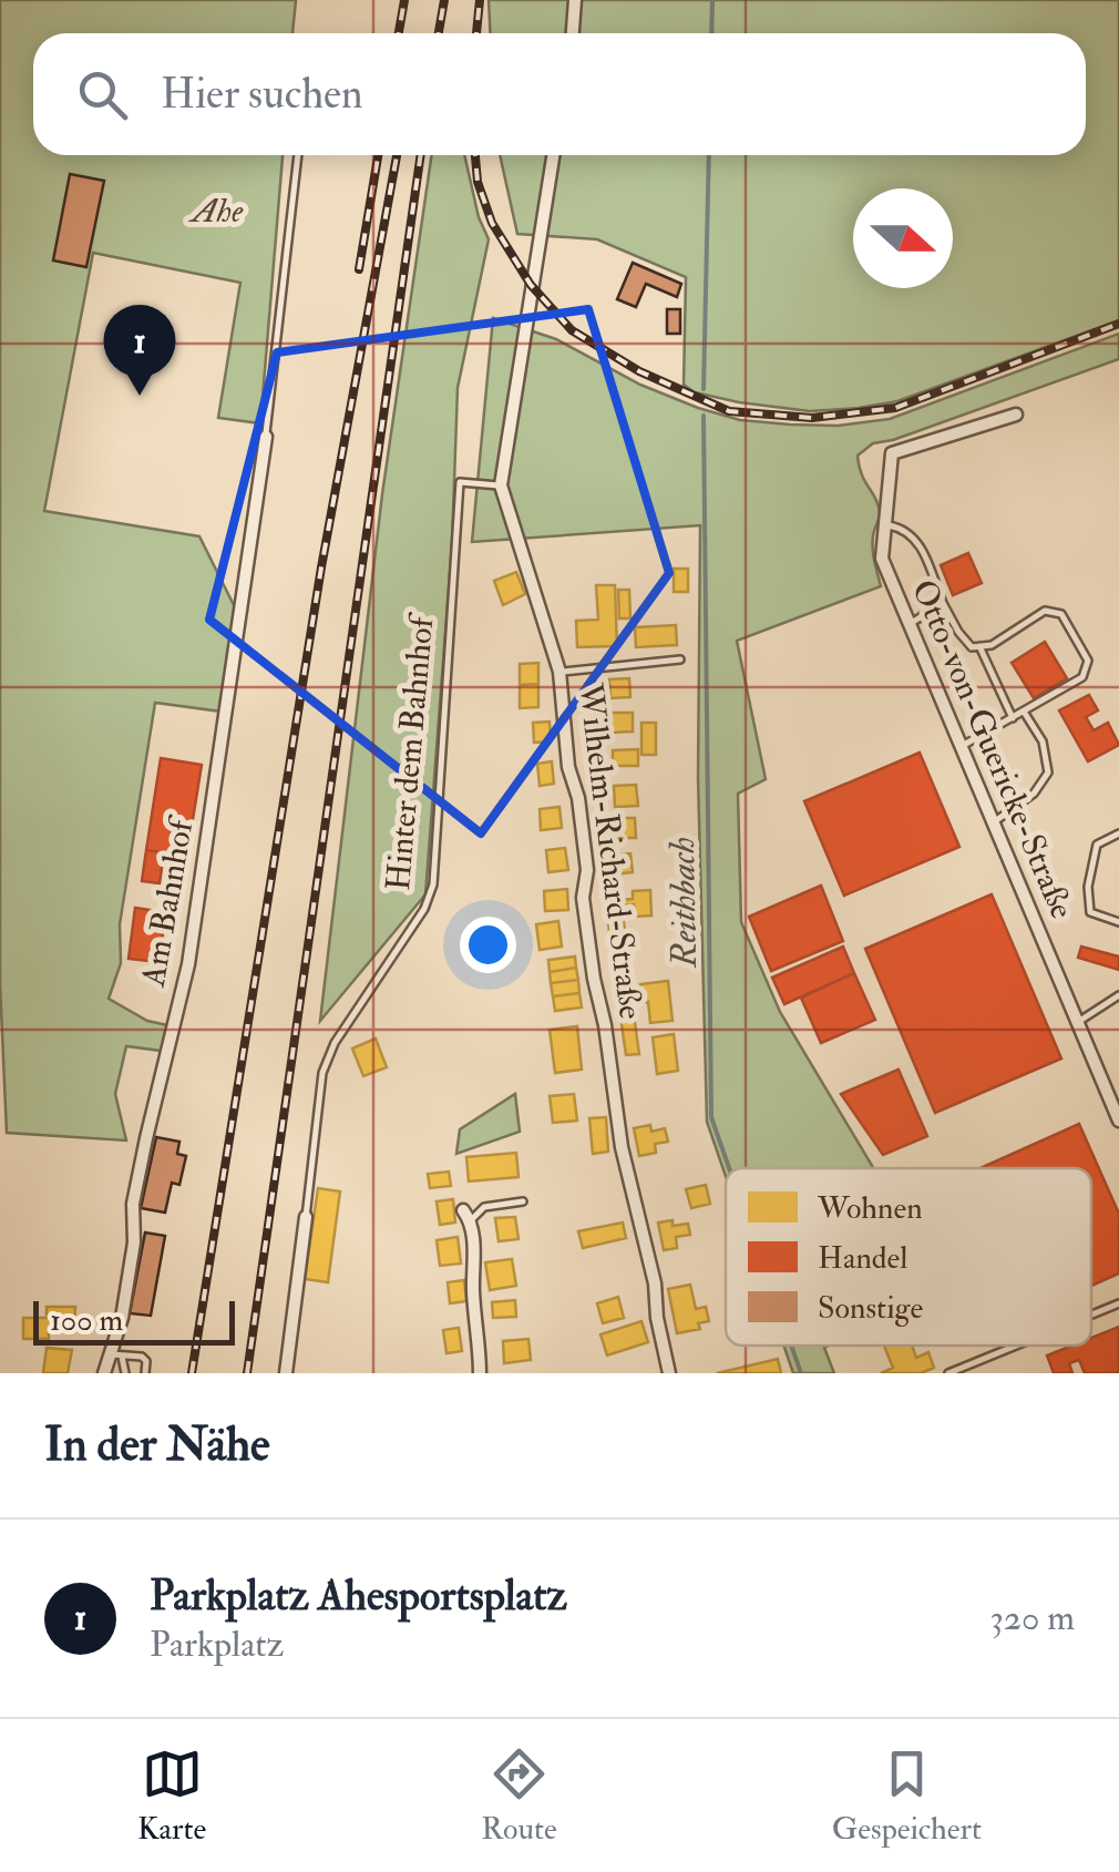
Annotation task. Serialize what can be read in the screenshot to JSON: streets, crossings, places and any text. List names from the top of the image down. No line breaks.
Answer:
{"streets":{"street":["Otto-von-Guericke-Straße","Hinter dem Bahnhof","Wilhelm-Richard-Straße","Am Bahnhof"]},"crossings":[["Hinter dem Bahnhof","Wilhelm-Richard-Straße"]],"water":["Reithbach"],"parks":["Ahe"],"legend":["Wohnen","Handel","Sonstige"],"scale_bar":"100 m","north":"right","page":{"search":"Hier suchen","pins":"1","scale":"100 m","heading":"In der Nähe","list":[{"mark":"1","name":"Parkplatz Ahesportsplatz","note":"Parkplatz","value":"320 m"}],"nav":["Karte","Route","Gespeichert"]}}
